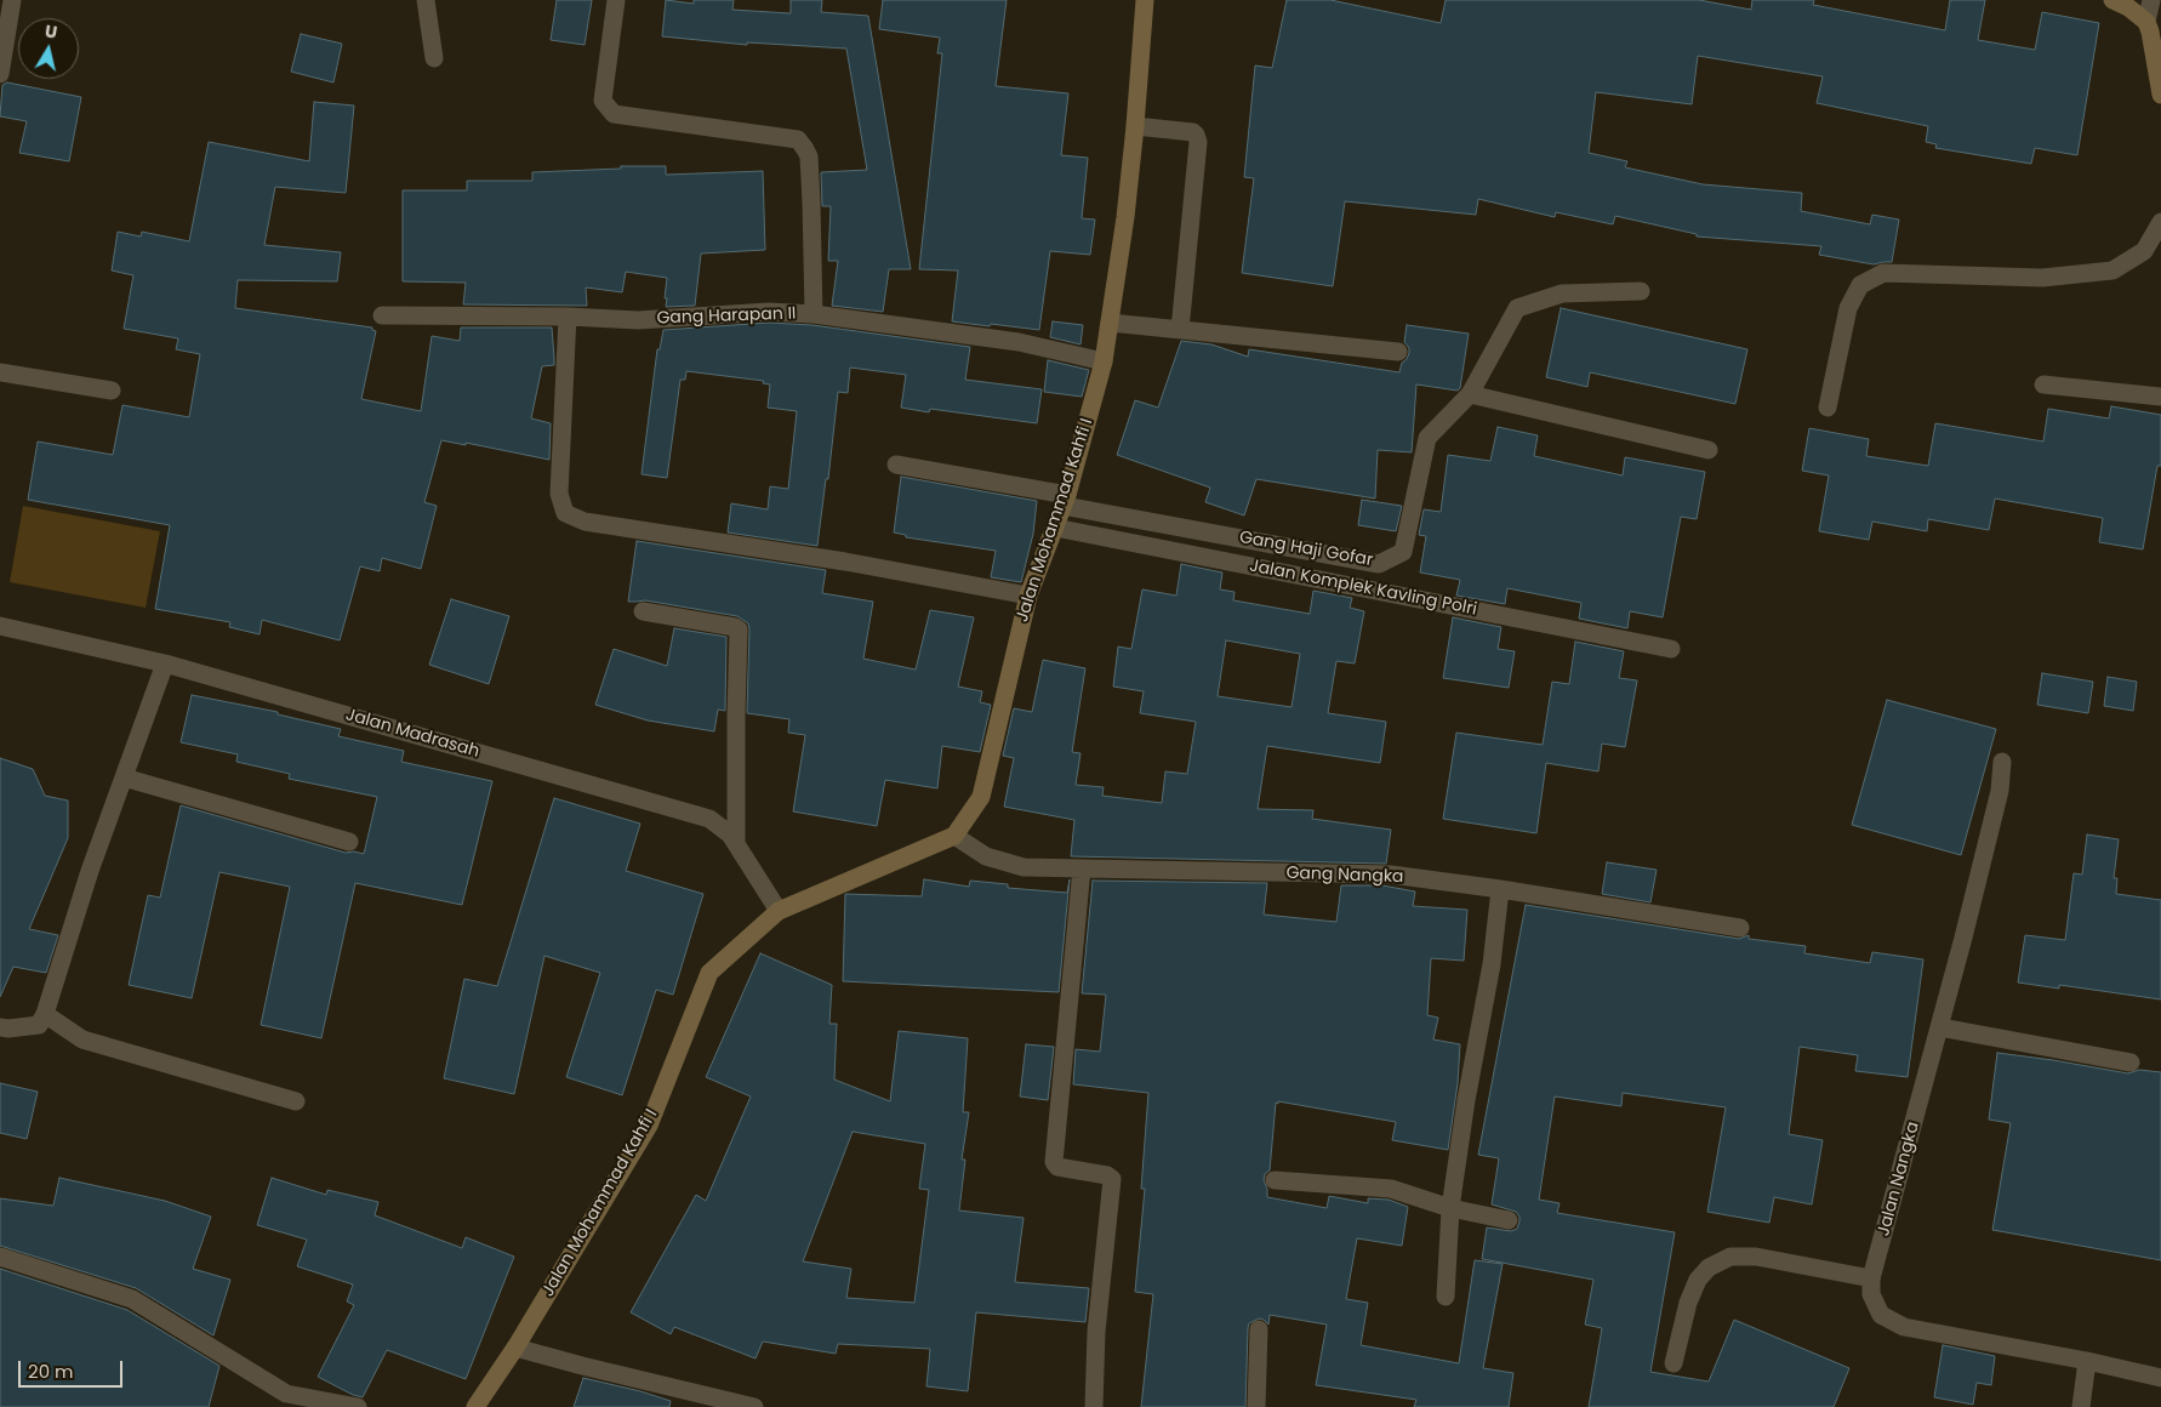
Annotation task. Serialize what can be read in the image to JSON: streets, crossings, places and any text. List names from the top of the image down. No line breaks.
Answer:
{"streets":{"main road":["Jalan Mohammad Kahfi I"],"street":["Gang Harapan II","Gang Haji Gofar","Jalan Komplek Kavling Polri","Jalan Madrasah","Gang Nangka","Jalan Nangka"]},"crossings":[["Gang Harapan II","Jalan Mohammad Kahfi I"],["Jalan Mohammad Kahfi I","Gang Haji Gofar"],["Jalan Mohammad Kahfi I","Jalan Komplek Kavling Polri"],["Jalan Mohammad Kahfi I","Jalan Madrasah"],["Jalan Mohammad Kahfi I","Gang Nangka"]],"scale_bar":"20 m","north":"top"}
